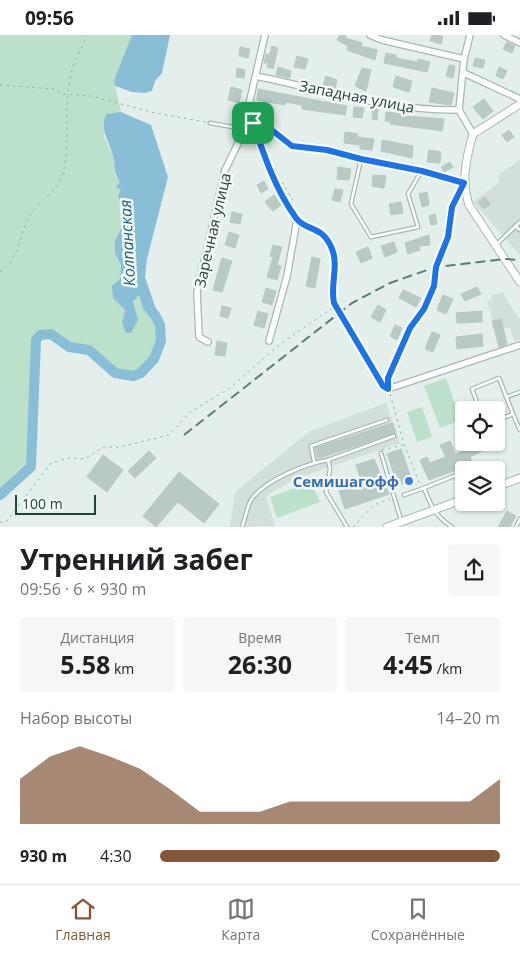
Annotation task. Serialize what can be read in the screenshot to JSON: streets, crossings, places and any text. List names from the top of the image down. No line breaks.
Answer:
{"streets":{"street":["Западная улица","Заречная улица"]},"water":["Колпанская"],"places":["Семишагофф"],"scale_bar":"100 m","page":{"status":"09:56","scale":"100 m","heading":["Утренний забег","09:56 · 6 × 930 m"],"stats":[["Дистанция","5.58 km"],["Время","26:30"],["Темп","4:45 /km"]],"chart":["Набор высоты","14–20 m"],"list":[{"name":"930 m","note":"4:30"}],"tabs":["Главная","Карта","Сохранённые"]}}
